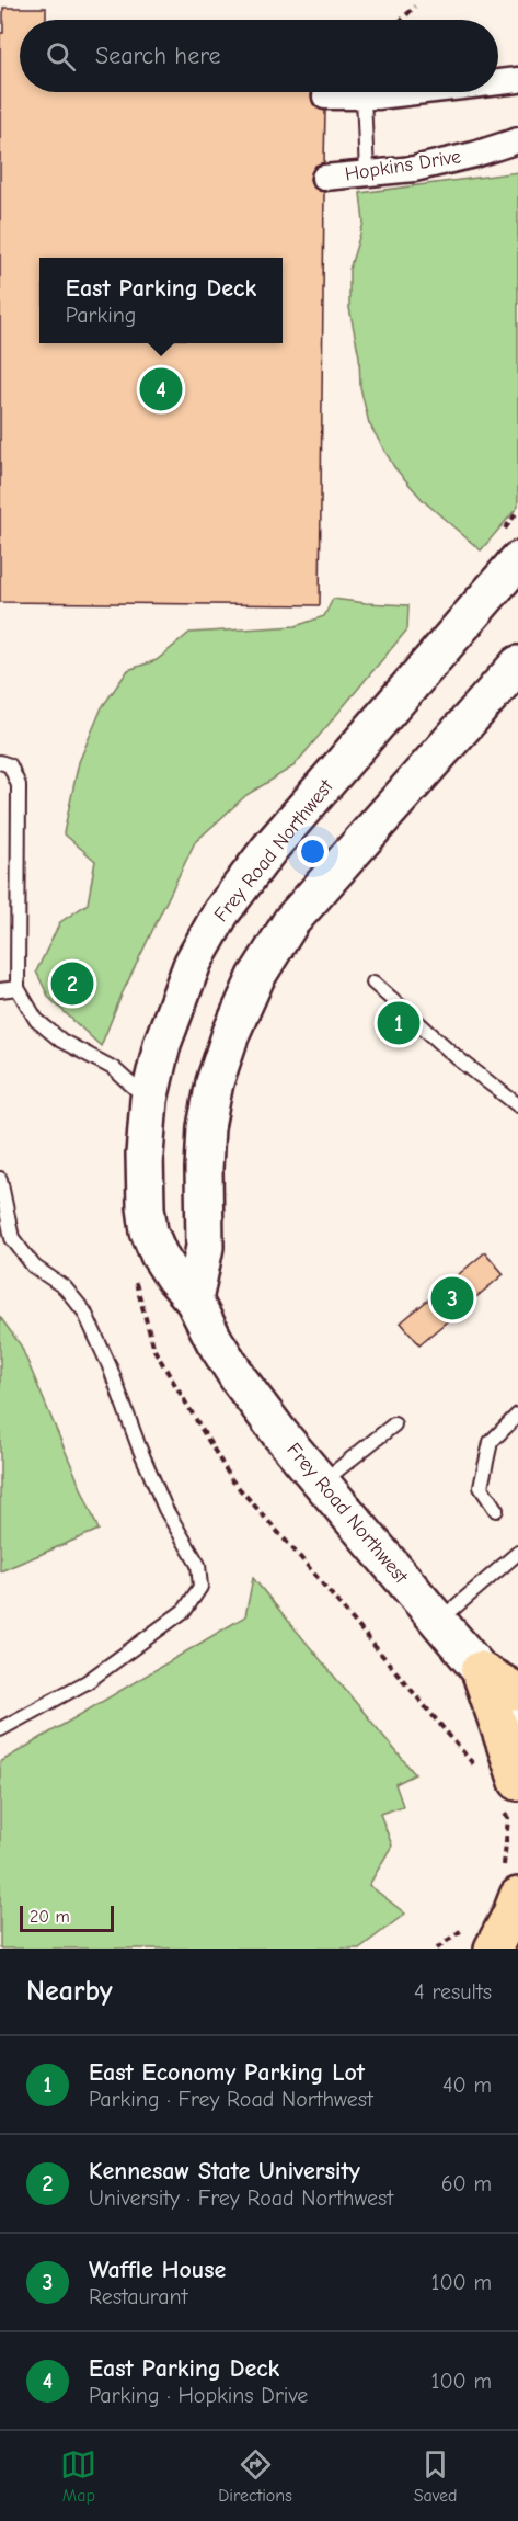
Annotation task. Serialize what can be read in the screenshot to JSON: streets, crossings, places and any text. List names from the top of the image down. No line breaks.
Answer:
{"streets":{"main road":["Frey Road Northwest"],"street":["Hopkins Drive"]},"scale_bar":"20 m","page":{"search":"Search here","popup":["East Parking Deck","Parking"],"pins":["4","2","1","3"],"scale":"20 m","heading":["Nearby","4 results"],"list":[{"mark":"1","name":"East Economy Parking Lot","note":"Parking · Frey Road Northwest","value":"40 m"},{"mark":"2","name":"Kennesaw State University","note":"University · Frey Road Northwest","value":"60 m"},{"mark":"3","name":"Waffle House","note":"Restaurant","value":"100 m"},{"mark":"4","name":"East Parking Deck","note":"Parking · Hopkins Drive","value":"100 m"}],"nav":["Map","Directions","Saved"]}}
